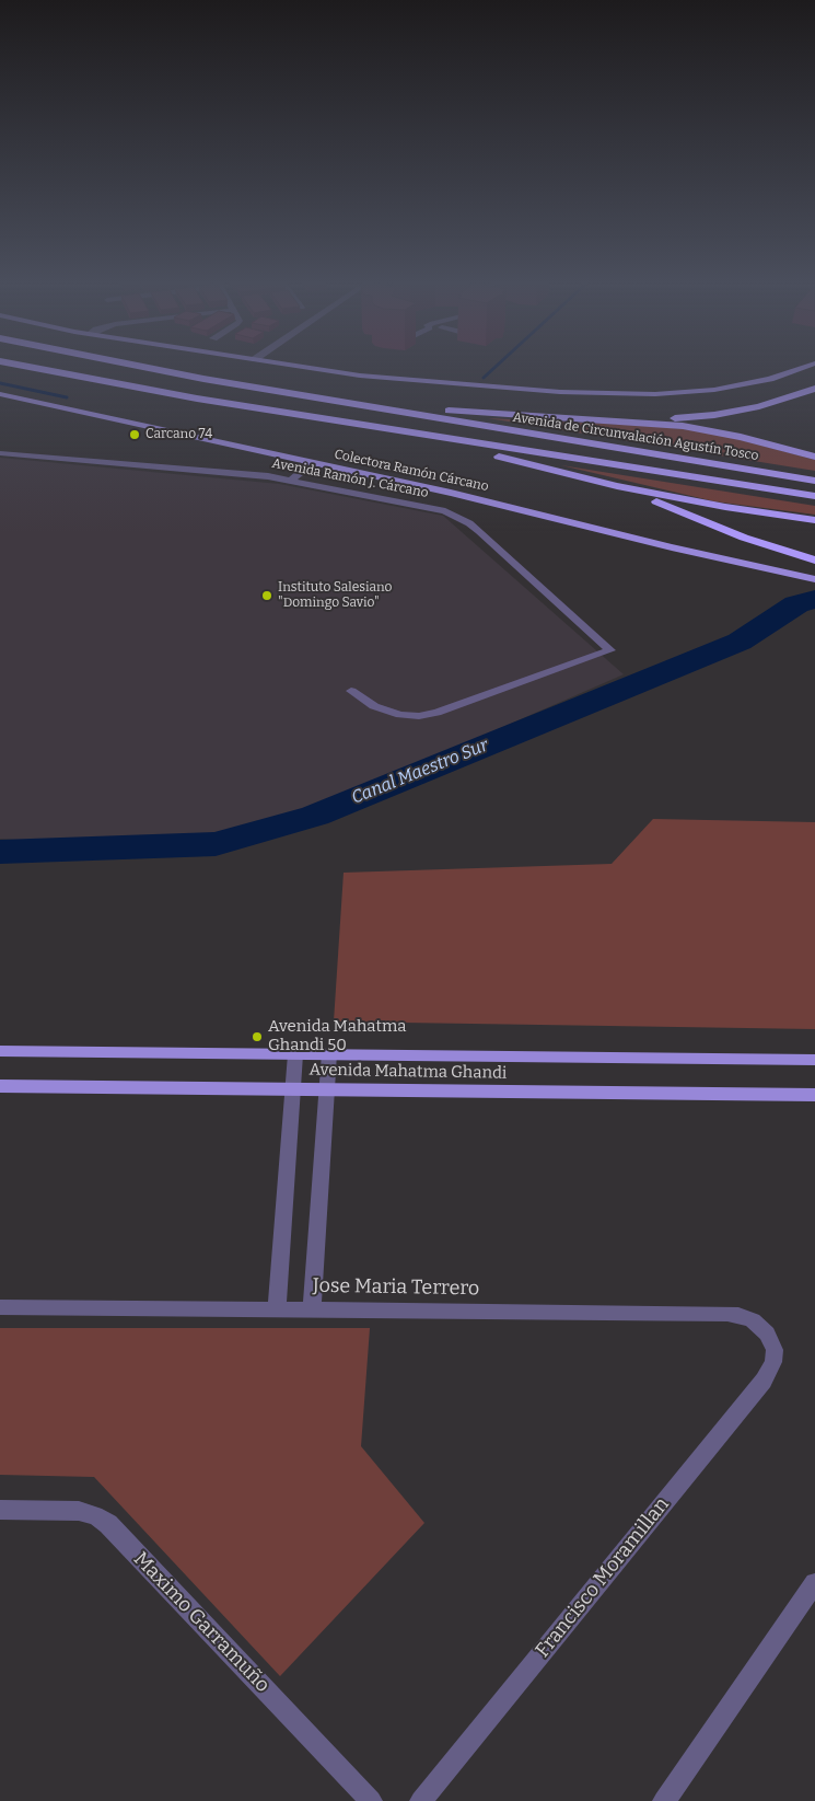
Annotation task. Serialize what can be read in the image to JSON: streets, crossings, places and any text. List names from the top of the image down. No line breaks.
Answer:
{"streets":{"highway":["Avenida de Circunvalación Agustín Tosco"],"main road":["Colectora Ramón Cárcano","Avenida Mahatma Ghandi"],"street":["Avenida Ramón J. Cárcano","Jose Maria Terrero","Francisco Moramillan","Maximo Garramuño"]},"crossings":[["Jose Maria Terrero","Francisco Moramillan"]],"water":["Canal Maestro Sur"],"places":["Carcano 74","Instituto Salesiano \"Domingo Savio\"","Avenida Mahatma Ghandi 50"]}
